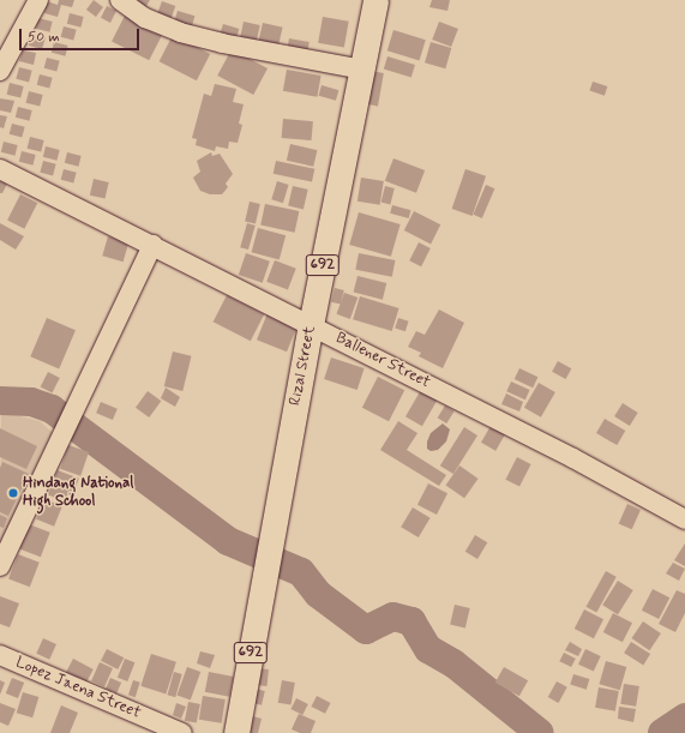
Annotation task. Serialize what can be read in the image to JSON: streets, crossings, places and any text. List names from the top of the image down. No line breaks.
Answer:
{"streets":{"main road":["692","Rizal Street"],"street":["Ballener Street","Lopez Jaena Street"]},"crossings":[["Ballener Street","Rizal Street"]],"places":["Hindang National High School"],"scale_bar":"50 m"}
